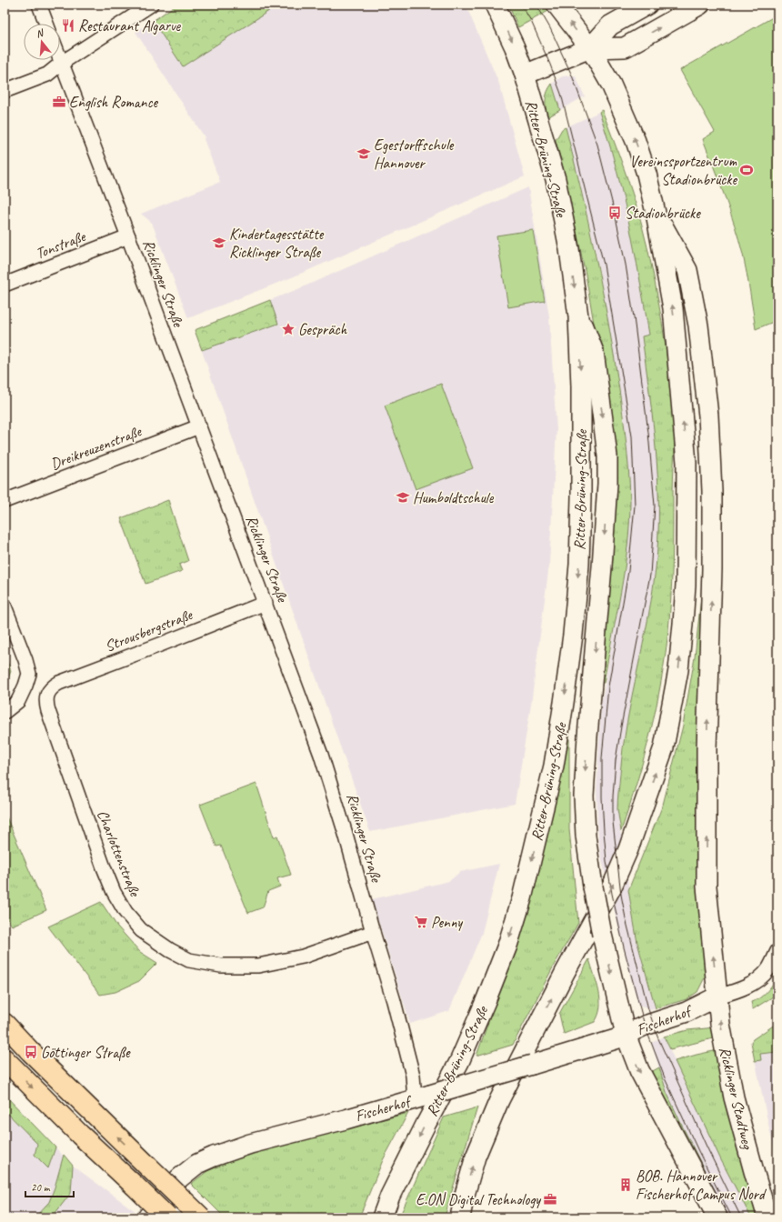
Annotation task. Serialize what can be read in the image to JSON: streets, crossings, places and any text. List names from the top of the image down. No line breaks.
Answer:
{"streets":{"street":["Ritter-Brüning-Straße","Tonstraße","Ricklinger Straße","Dreikreuzenstraße","Strousbergstraße","Charlottenstraße","Fischerhof","Ricklinger Stadtweg"]},"crossings":[["Ritter-Brüning-Straße","Fischerhof"],["Tonstraße","Ricklinger Straße"],["Ricklinger Straße","Dreikreuzenstraße"],["Ricklinger Straße","Strousbergstraße"],["Ricklinger Straße","Charlottenstraße"],["Ricklinger Straße","Fischerhof"],["Strousbergstraße","Charlottenstraße"],["Fischerhof","Ricklinger Stadtweg"]],"places":{"restaurant":["Restaurant Algarve"],"office":["English Romance","E.ON Digital Technology"],"school or university":["Egestorffschule Hannover","Kindertagesstätte Ricklinger Straße","Humboldtschule"],"sports":["Vereinssportzentrum Stadionbrücke"],"bus stop":["Stadionbrücke","Göttinger Straße"],"place":["Gespräch"],"supermarket":["Penny"],"building":["BOB. Hannover Fischerhof Campus Nord"]},"scale_bar":"20 m","north":"top"}
